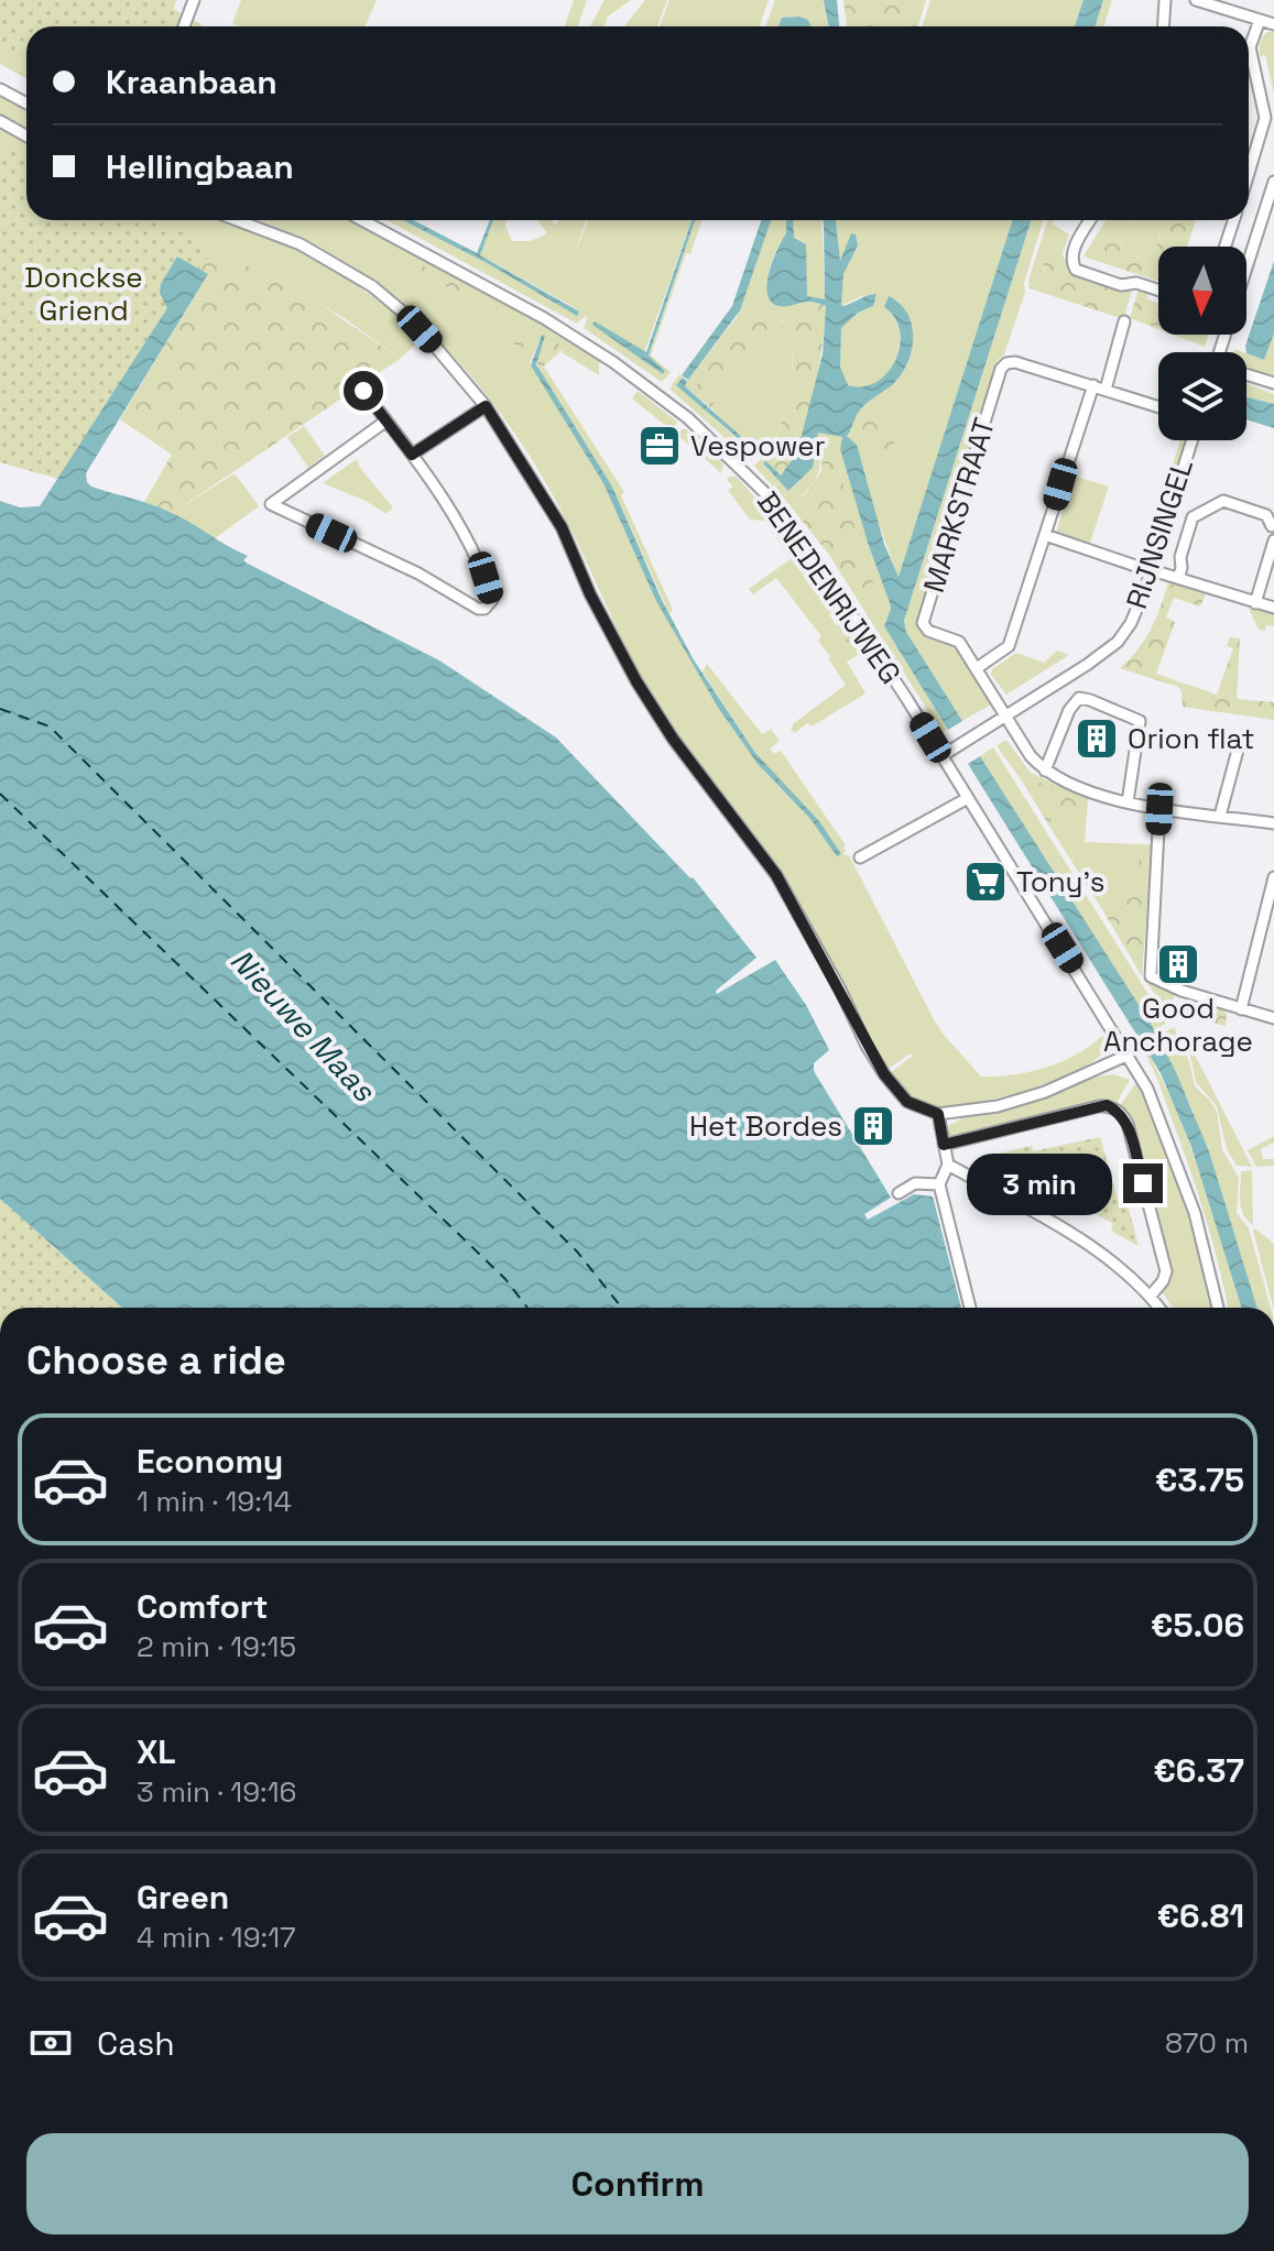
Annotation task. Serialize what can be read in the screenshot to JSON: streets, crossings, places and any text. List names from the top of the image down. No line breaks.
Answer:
{"streets":{"street":["MARKSTRAAT","RIJNSINGEL","BENEDENRIJWEG"]},"crossings":[["MARKSTRAAT","RIJNSINGEL"],["RIJNSINGEL","BENEDENRIJWEG"]],"water":["Nieuwe Maas"],"parks":["Donckse Griend"],"places":{"office":["Vespower"],"building":["Orion flat","Good Anchorage","Het Bordes"],"supermarket":["Tony's"]},"north":"bottom","page":{"banner":["Kraanbaan","Hellingbaan"],"bubble":"3 min","heading":"Choose a ride","list":[{"name":"Economy","note":"1 min · 19:14","value":"€3.75"},{"name":"Comfort","note":"2 min · 19:15","value":"€5.06"},{"name":"XL","note":"3 min · 19:16","value":"€6.37"},{"name":"Green","note":"4 min · 19:17","value":"€6.81"}],"pay":["Cash","870 m"],"buttons":"Confirm"}}
